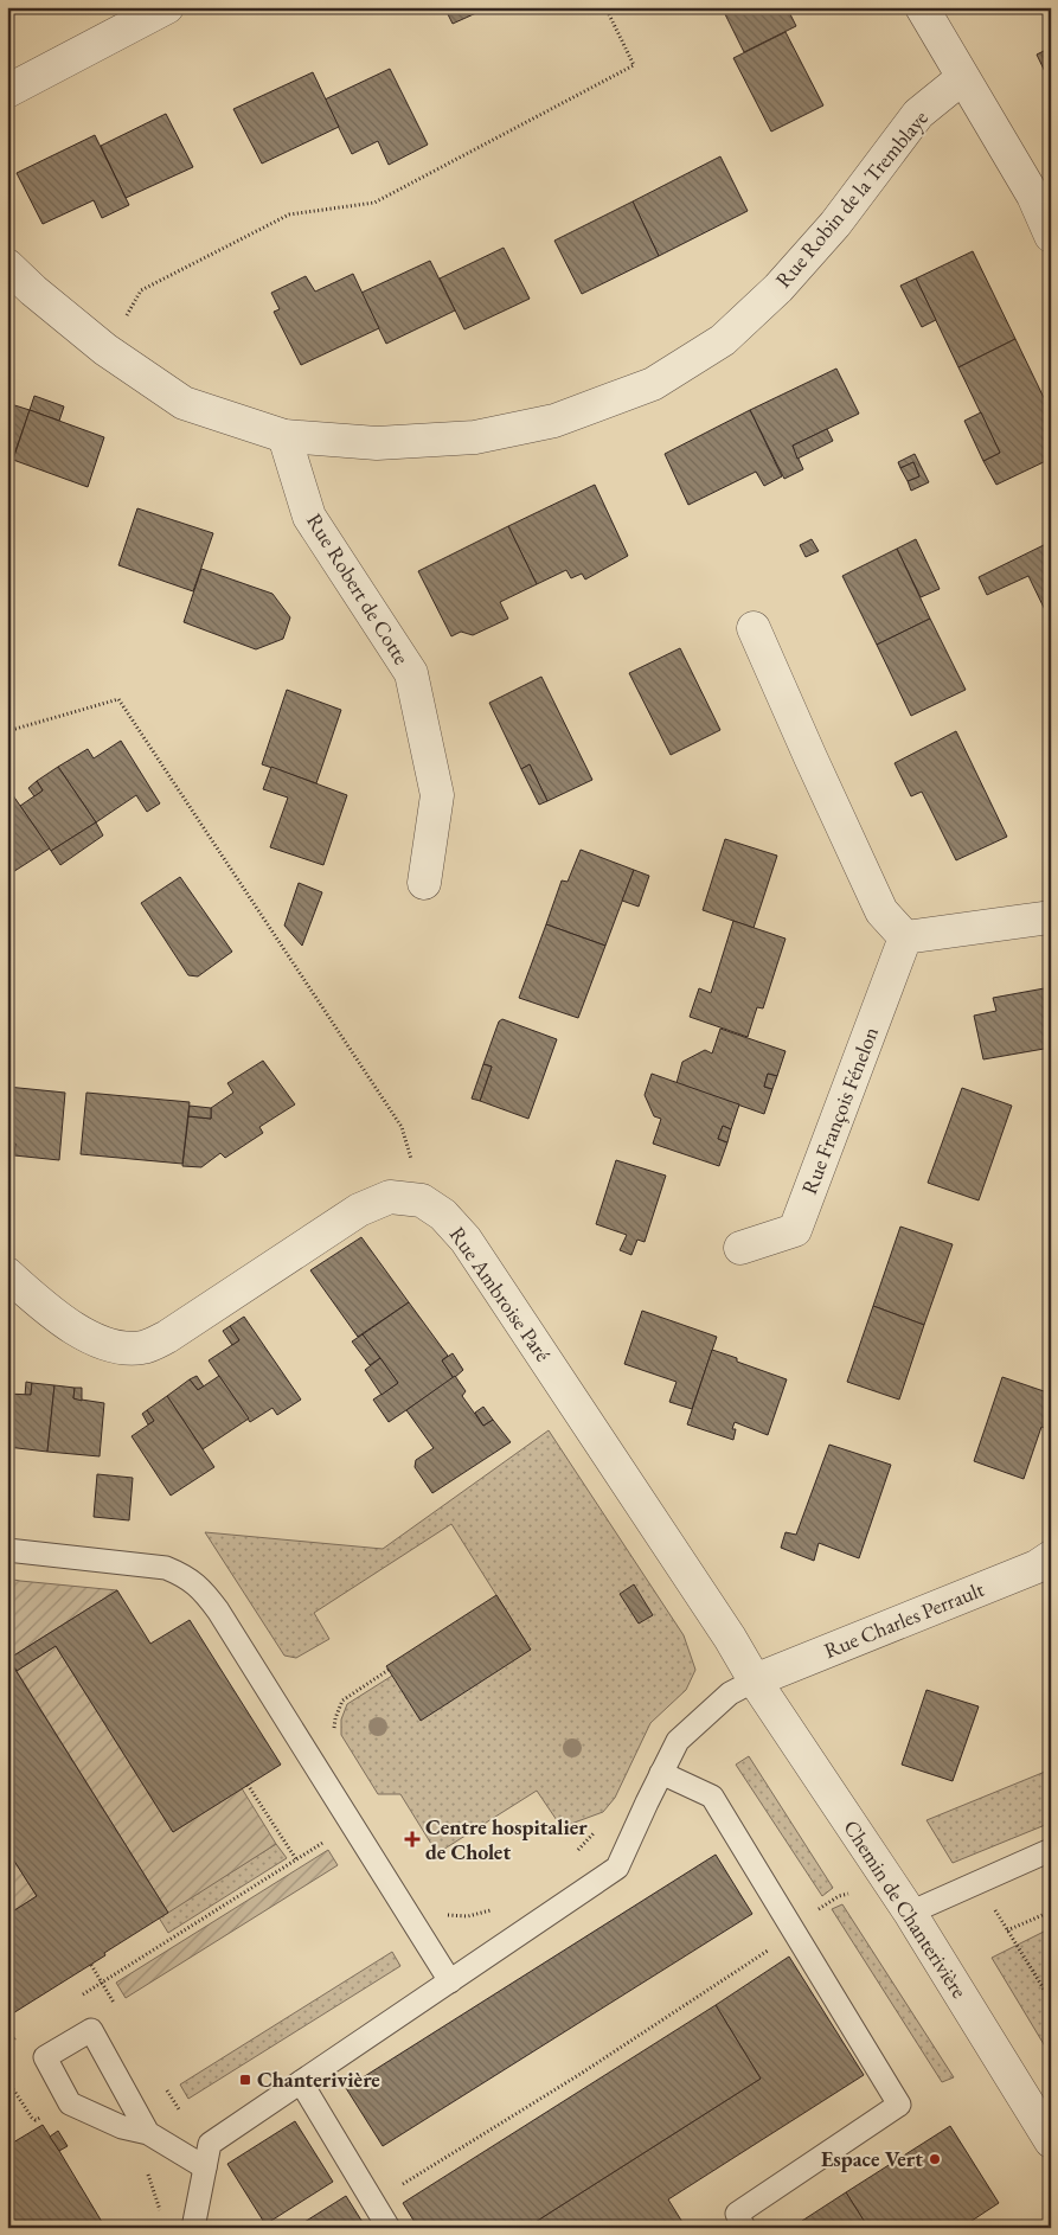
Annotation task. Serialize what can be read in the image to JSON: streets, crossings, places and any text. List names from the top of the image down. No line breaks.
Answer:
{"streets":{"street":["Rue Robin de la Tremblaye","Rue Robert de Cotte","Rue François Fénelon","Rue Ambroise Paré","Rue Charles Perrault","Chemin de Chanterivière"]},"crossings":[["Rue Robin de la Tremblaye","Rue Robert de Cotte"],["Rue Ambroise Paré","Rue Charles Perrault"],["Rue Ambroise Paré","Chemin de Chanterivière"],["Rue Charles Perrault","Chemin de Chanterivière"]],"places":{"health":["Centre hospitalier de Cholet"],"transit":["Chanterivière"],"other":["Espace Vert"]}}
